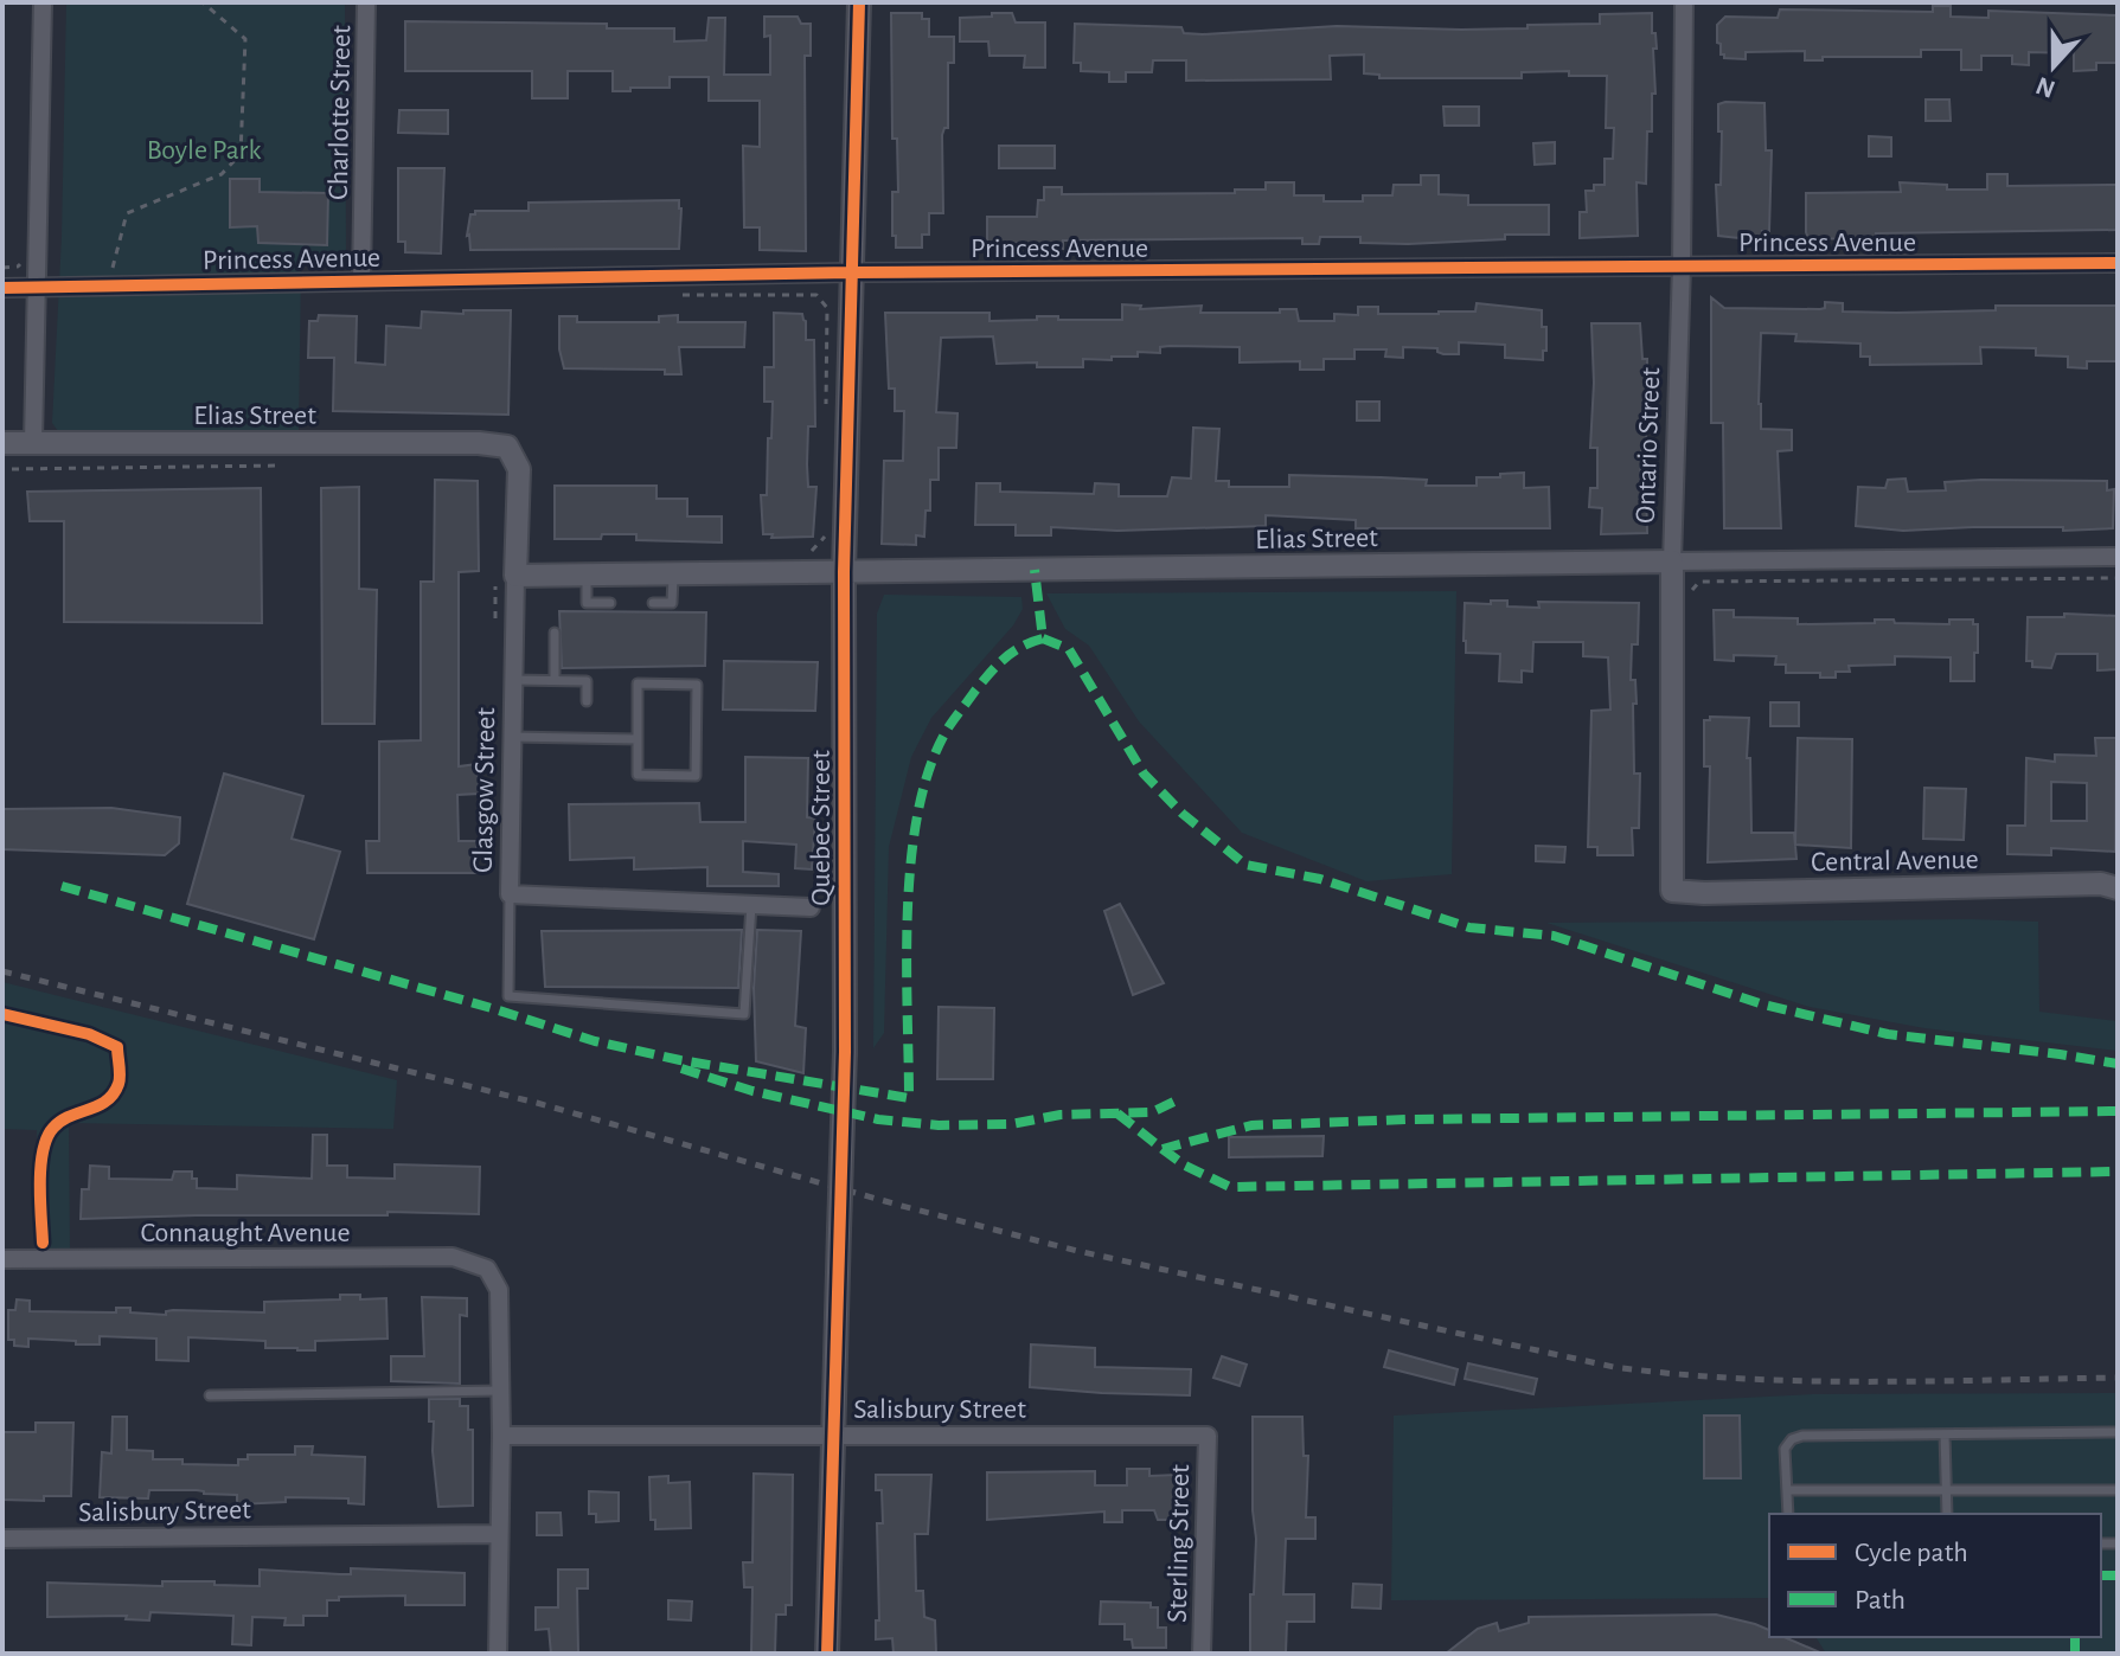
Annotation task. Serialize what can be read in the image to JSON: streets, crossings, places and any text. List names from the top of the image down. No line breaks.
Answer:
{"streets":{"street":["Charlotte Street","Princess Avenue","Elias Street","Ontario Street","Glasgow Street","Quebec Street","Central Avenue","Connaught Avenue","Salisbury Street","Sterling Street"]},"crossings":[["Charlotte Street","Princess Avenue"],["Princess Avenue","Ontario Street"],["Princess Avenue","Quebec Street"],["Elias Street","Ontario Street"],["Elias Street","Glasgow Street"],["Elias Street","Quebec Street"],["Ontario Street","Central Avenue"],["Quebec Street","Salisbury Street"],["Salisbury Street","Sterling Street"]],"parks":["Boyle Park"],"legend":["Cycle path","Path"],"north":"bottom"}
